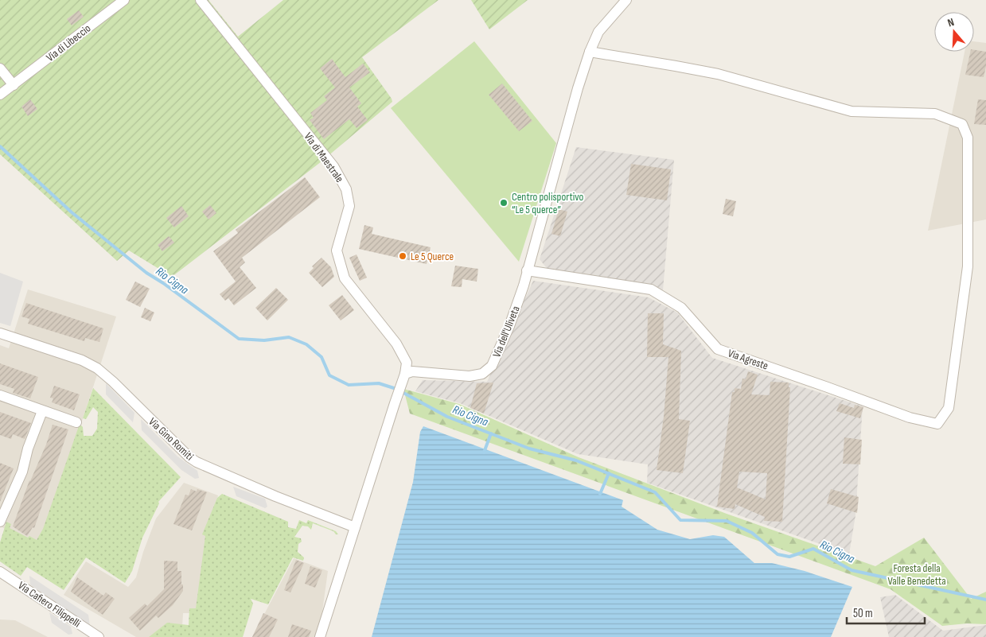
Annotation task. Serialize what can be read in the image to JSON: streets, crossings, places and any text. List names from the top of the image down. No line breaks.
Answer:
{"streets":{"street":["Via di Libeccio","Via di Maestrale","Via dell'Uliveta","Via Agreste","Via Gino Romiti","Via Cafiero Filippelli"]},"crossings":[["Via di Maestrale","Via dell'Uliveta"],["Via dell'Uliveta","Via Agreste"]],"water":["Rio Cigna"],"parks":["Foresta della Valle Benedetta"],"places":["Centro polisportivo “Le 5 querce”","Le 5 Querce"],"scale_bar":"50 m","north":"top"}
